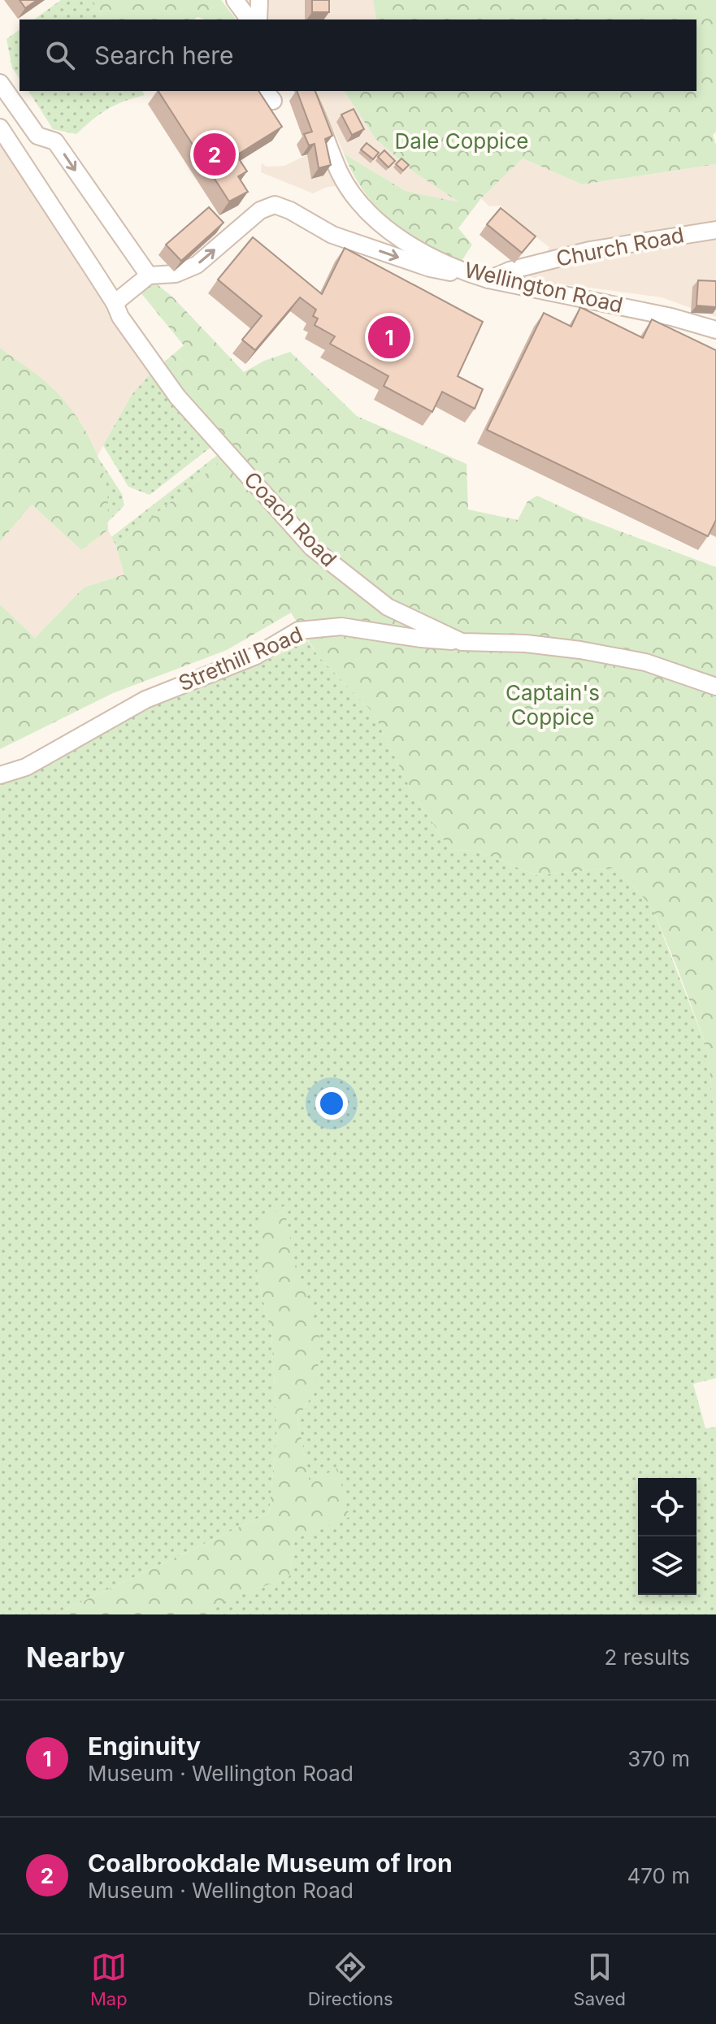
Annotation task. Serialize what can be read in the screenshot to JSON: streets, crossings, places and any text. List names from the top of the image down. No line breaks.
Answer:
{"streets":{"street":["Church Road","Wellington Road","Coach Road","Strethill Road"]},"crossings":[["Church Road","Wellington Road"],["Coach Road","Strethill Road"]],"parks":["Dale Coppice","Captain's Coppice"],"page":{"search":"Search here","pins":["2","1"],"heading":["Nearby","2 results"],"list":[{"mark":"1","name":"Enginuity","note":"Museum · Wellington Road","value":"370 m"},{"mark":"2","name":"Coalbrookdale Museum of Iron","note":"Museum · Wellington Road","value":"470 m"}],"nav":["Map","Directions","Saved"]}}
